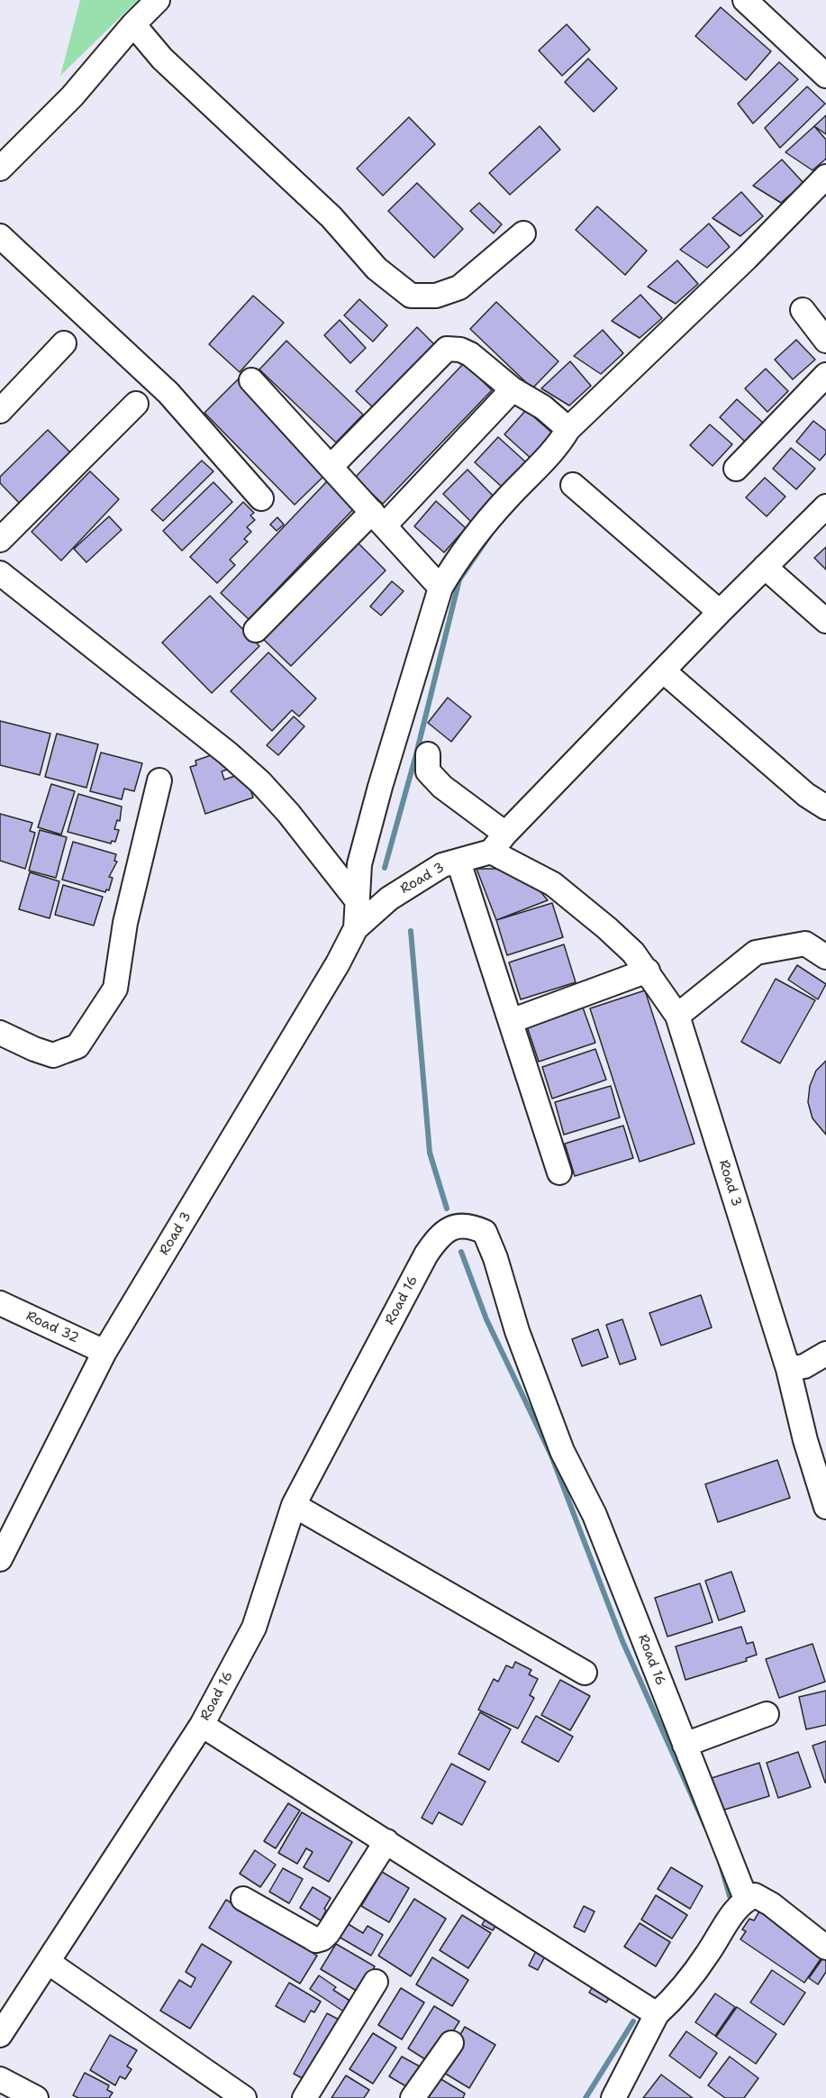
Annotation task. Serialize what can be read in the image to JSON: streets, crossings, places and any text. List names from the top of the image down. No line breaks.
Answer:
{"streets":{"street":["Road 3","Road 16","Road 32"]},"crossings":[["Road 3","Road 32"]]}
